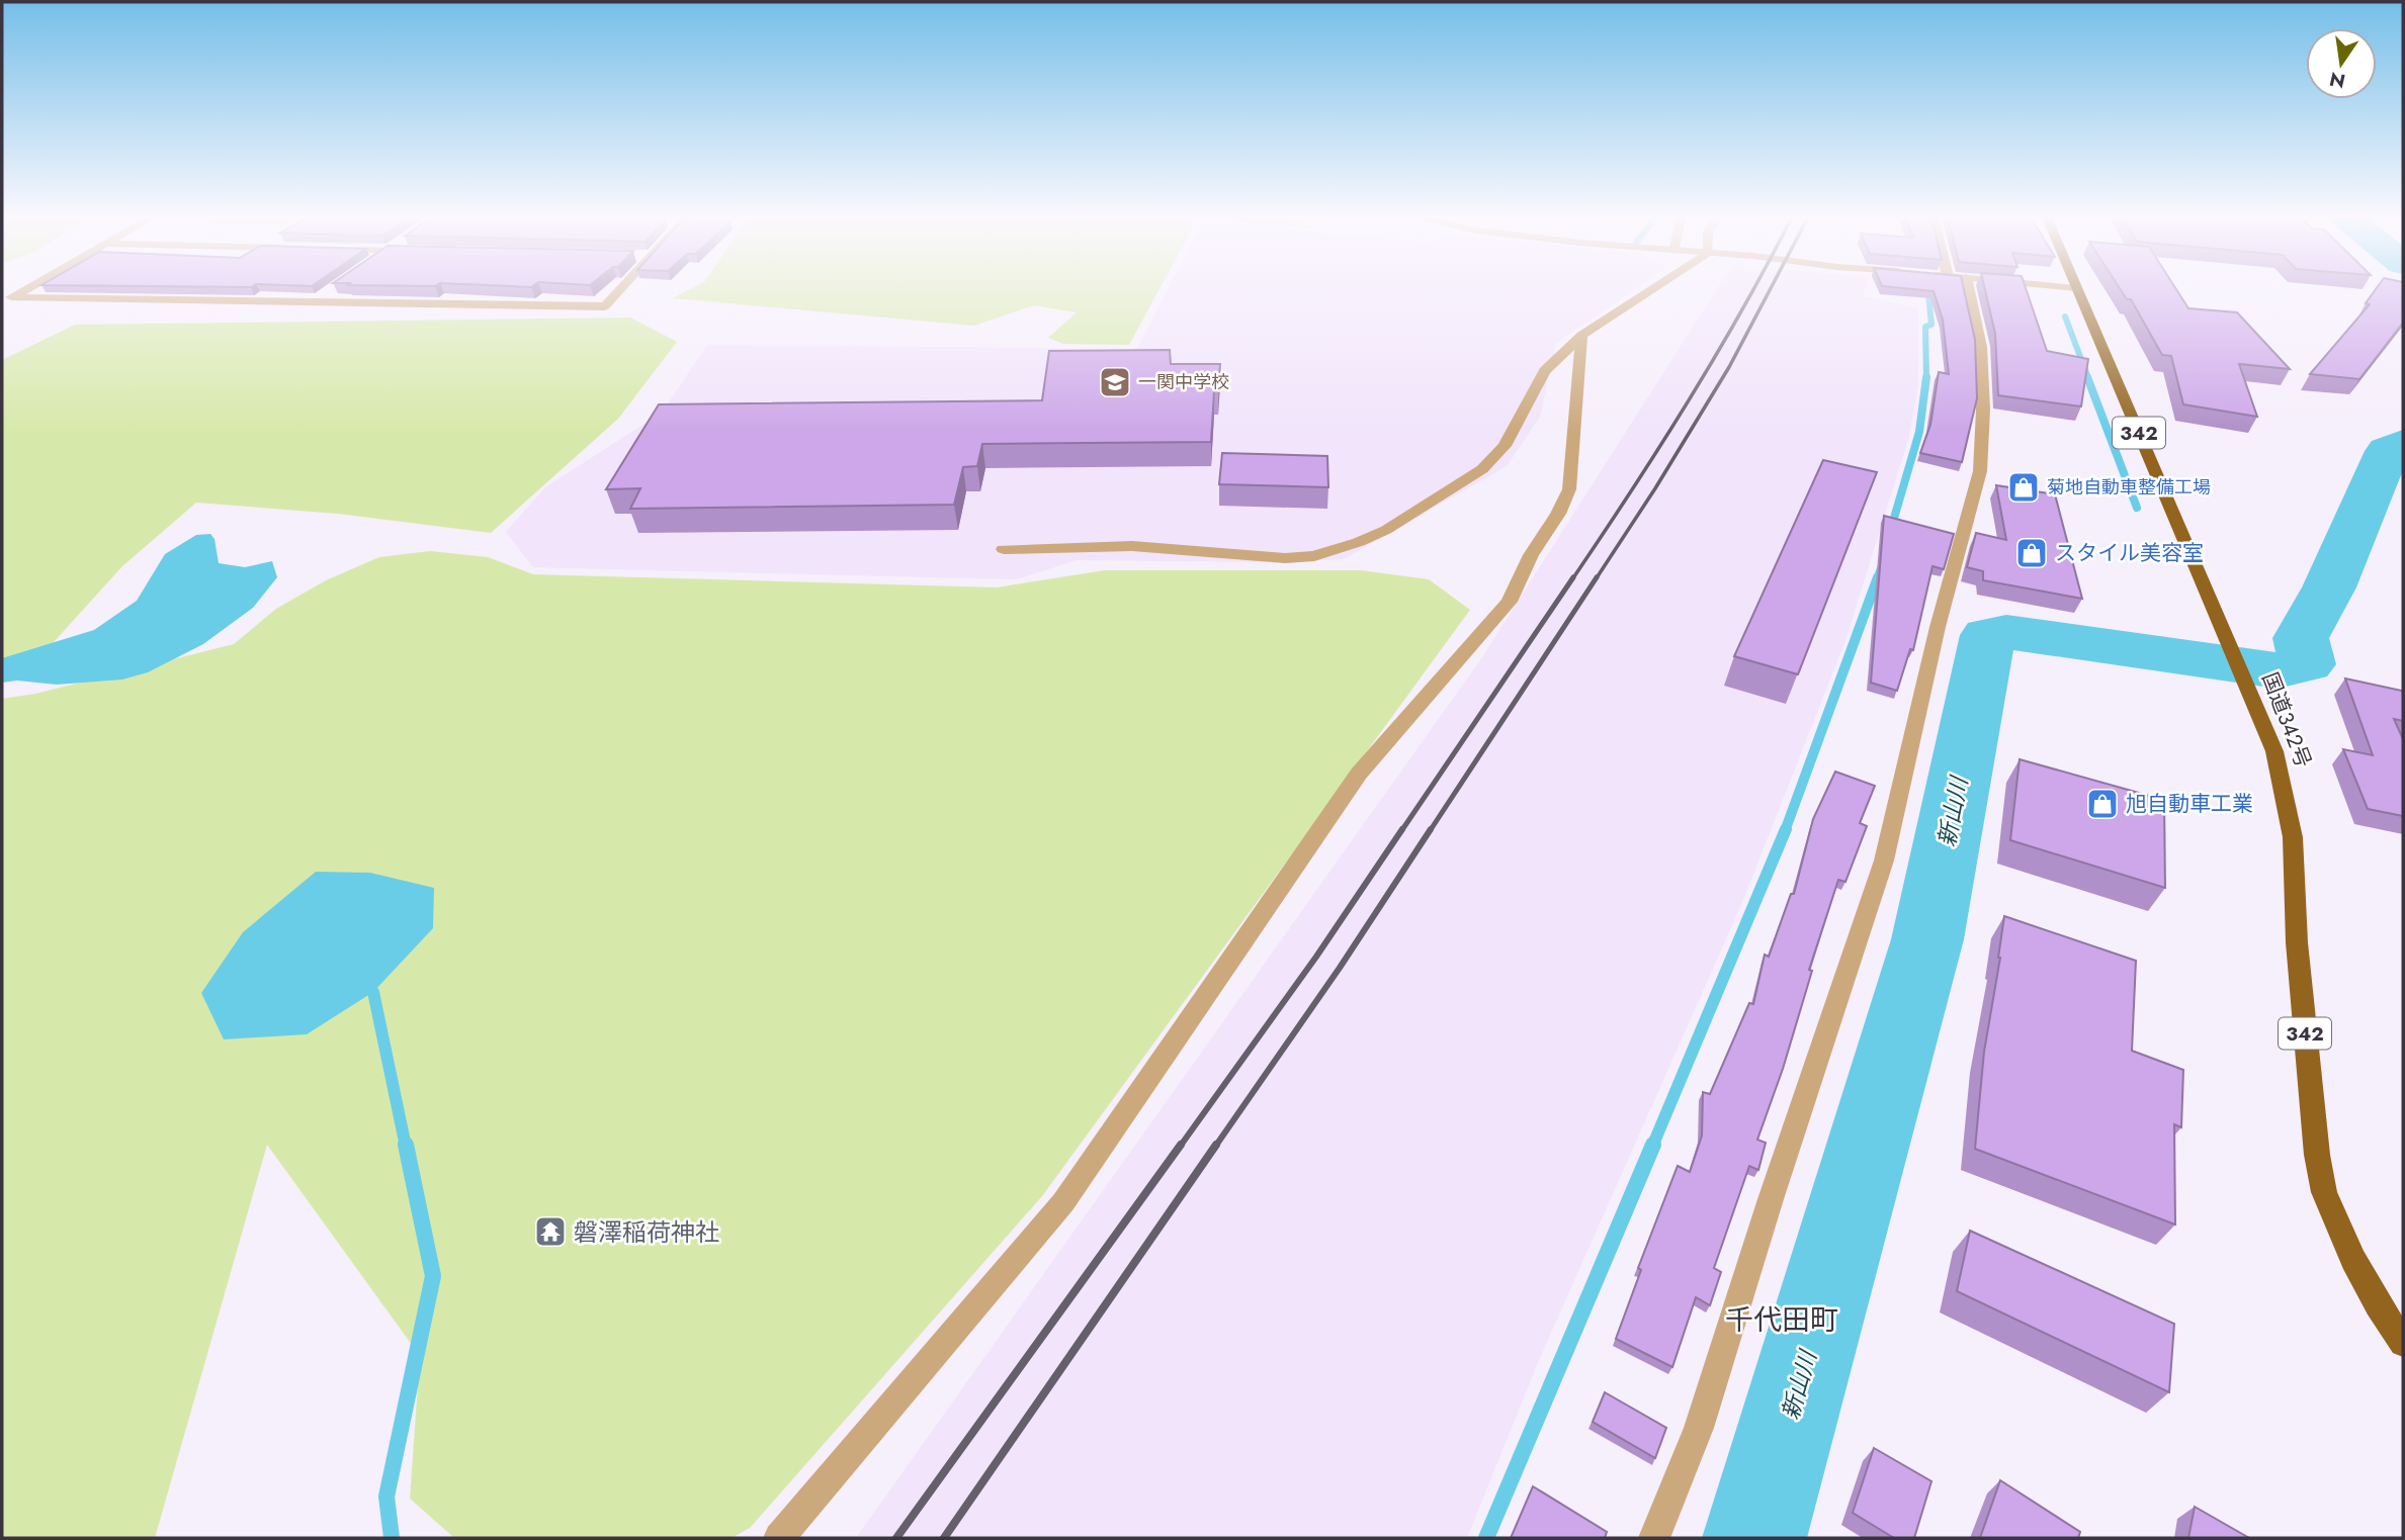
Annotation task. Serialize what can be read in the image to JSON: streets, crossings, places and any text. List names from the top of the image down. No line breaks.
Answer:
{"streets":{"highway":["342","国道342号"]},"districts":["千代田町"],"water":["新山川"],"places":{"school or university":["一関中学校"],"shop":["菊地自動車整備工場","スタイル美容室","旭自動車工業"],"temple":["磐澤稲荷神社"]},"north":"bottom"}
